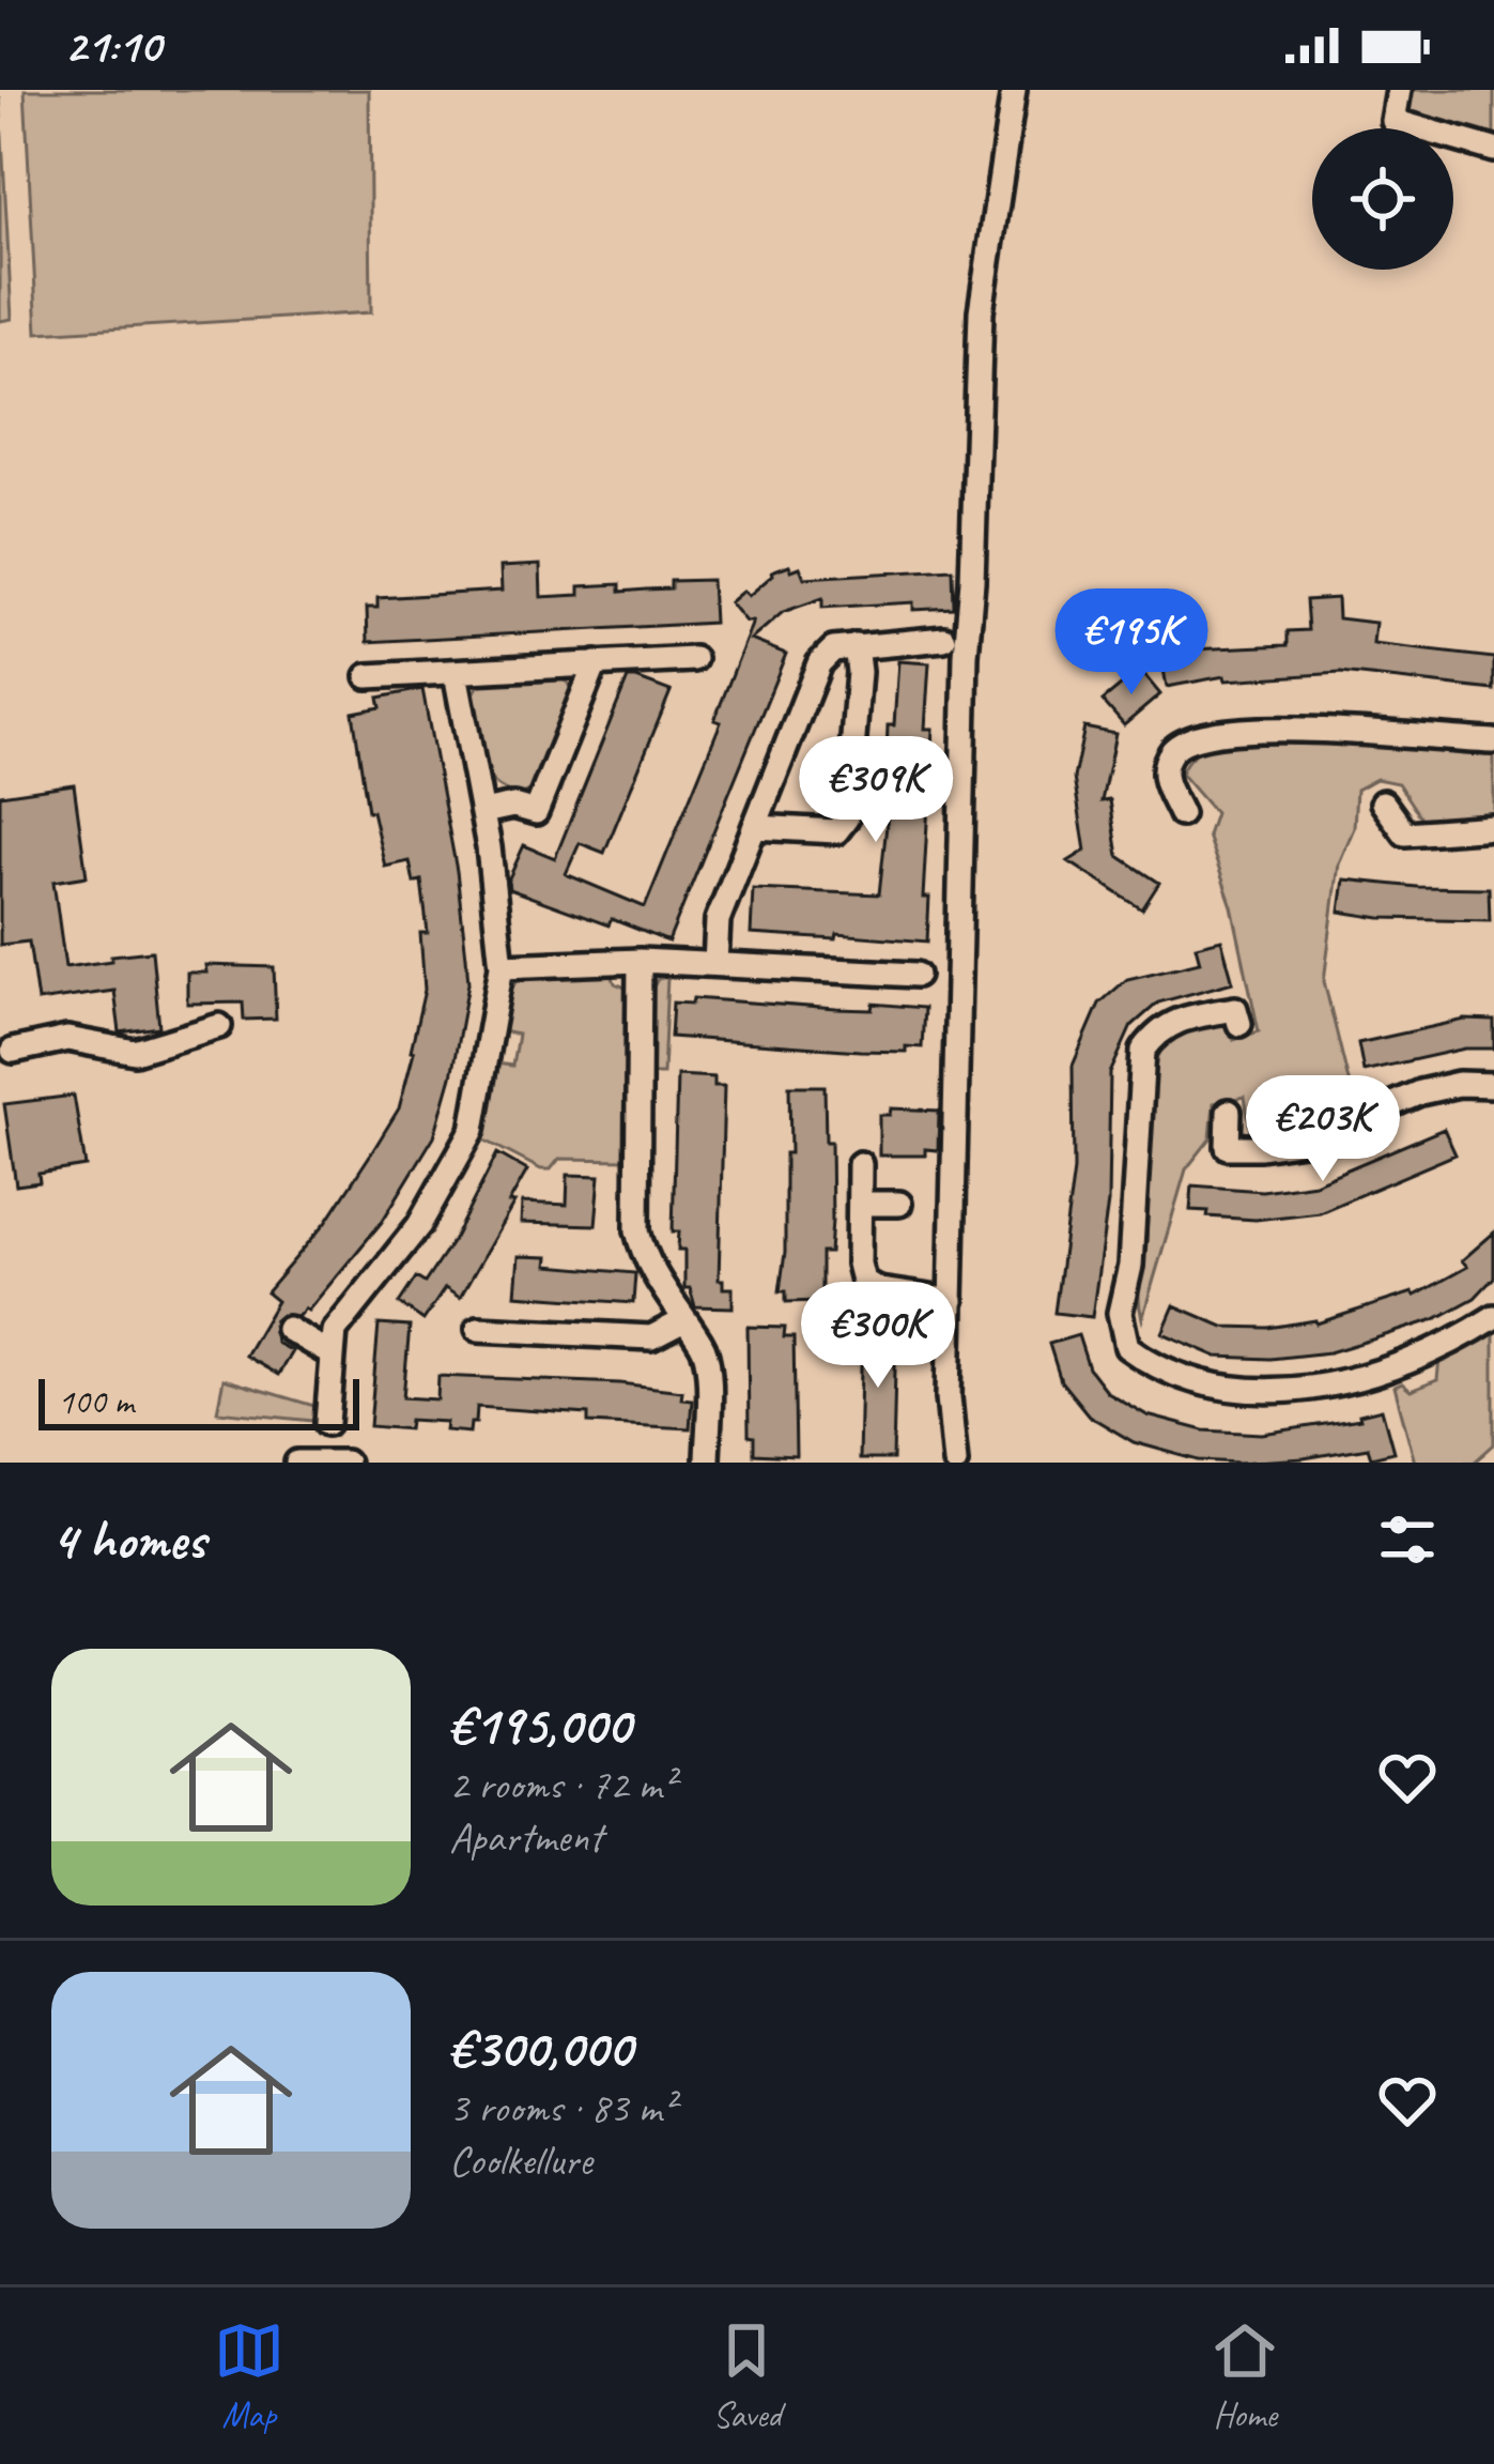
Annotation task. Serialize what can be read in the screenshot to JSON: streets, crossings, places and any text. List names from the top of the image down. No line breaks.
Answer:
{"scale_bar":"100 m","page":{"status":"21:10","price":["€195K","€309K","€203K","€300K"],"scale":"100 m","heading":"4 homes","list":[{"name":"€195,000","note":"2 rooms · 72 m² · Apartment"},{"name":"€300,000","note":"3 rooms · 83 m² · Coolkellure"}],"tabs":["Map","Saved","Home"]}}
